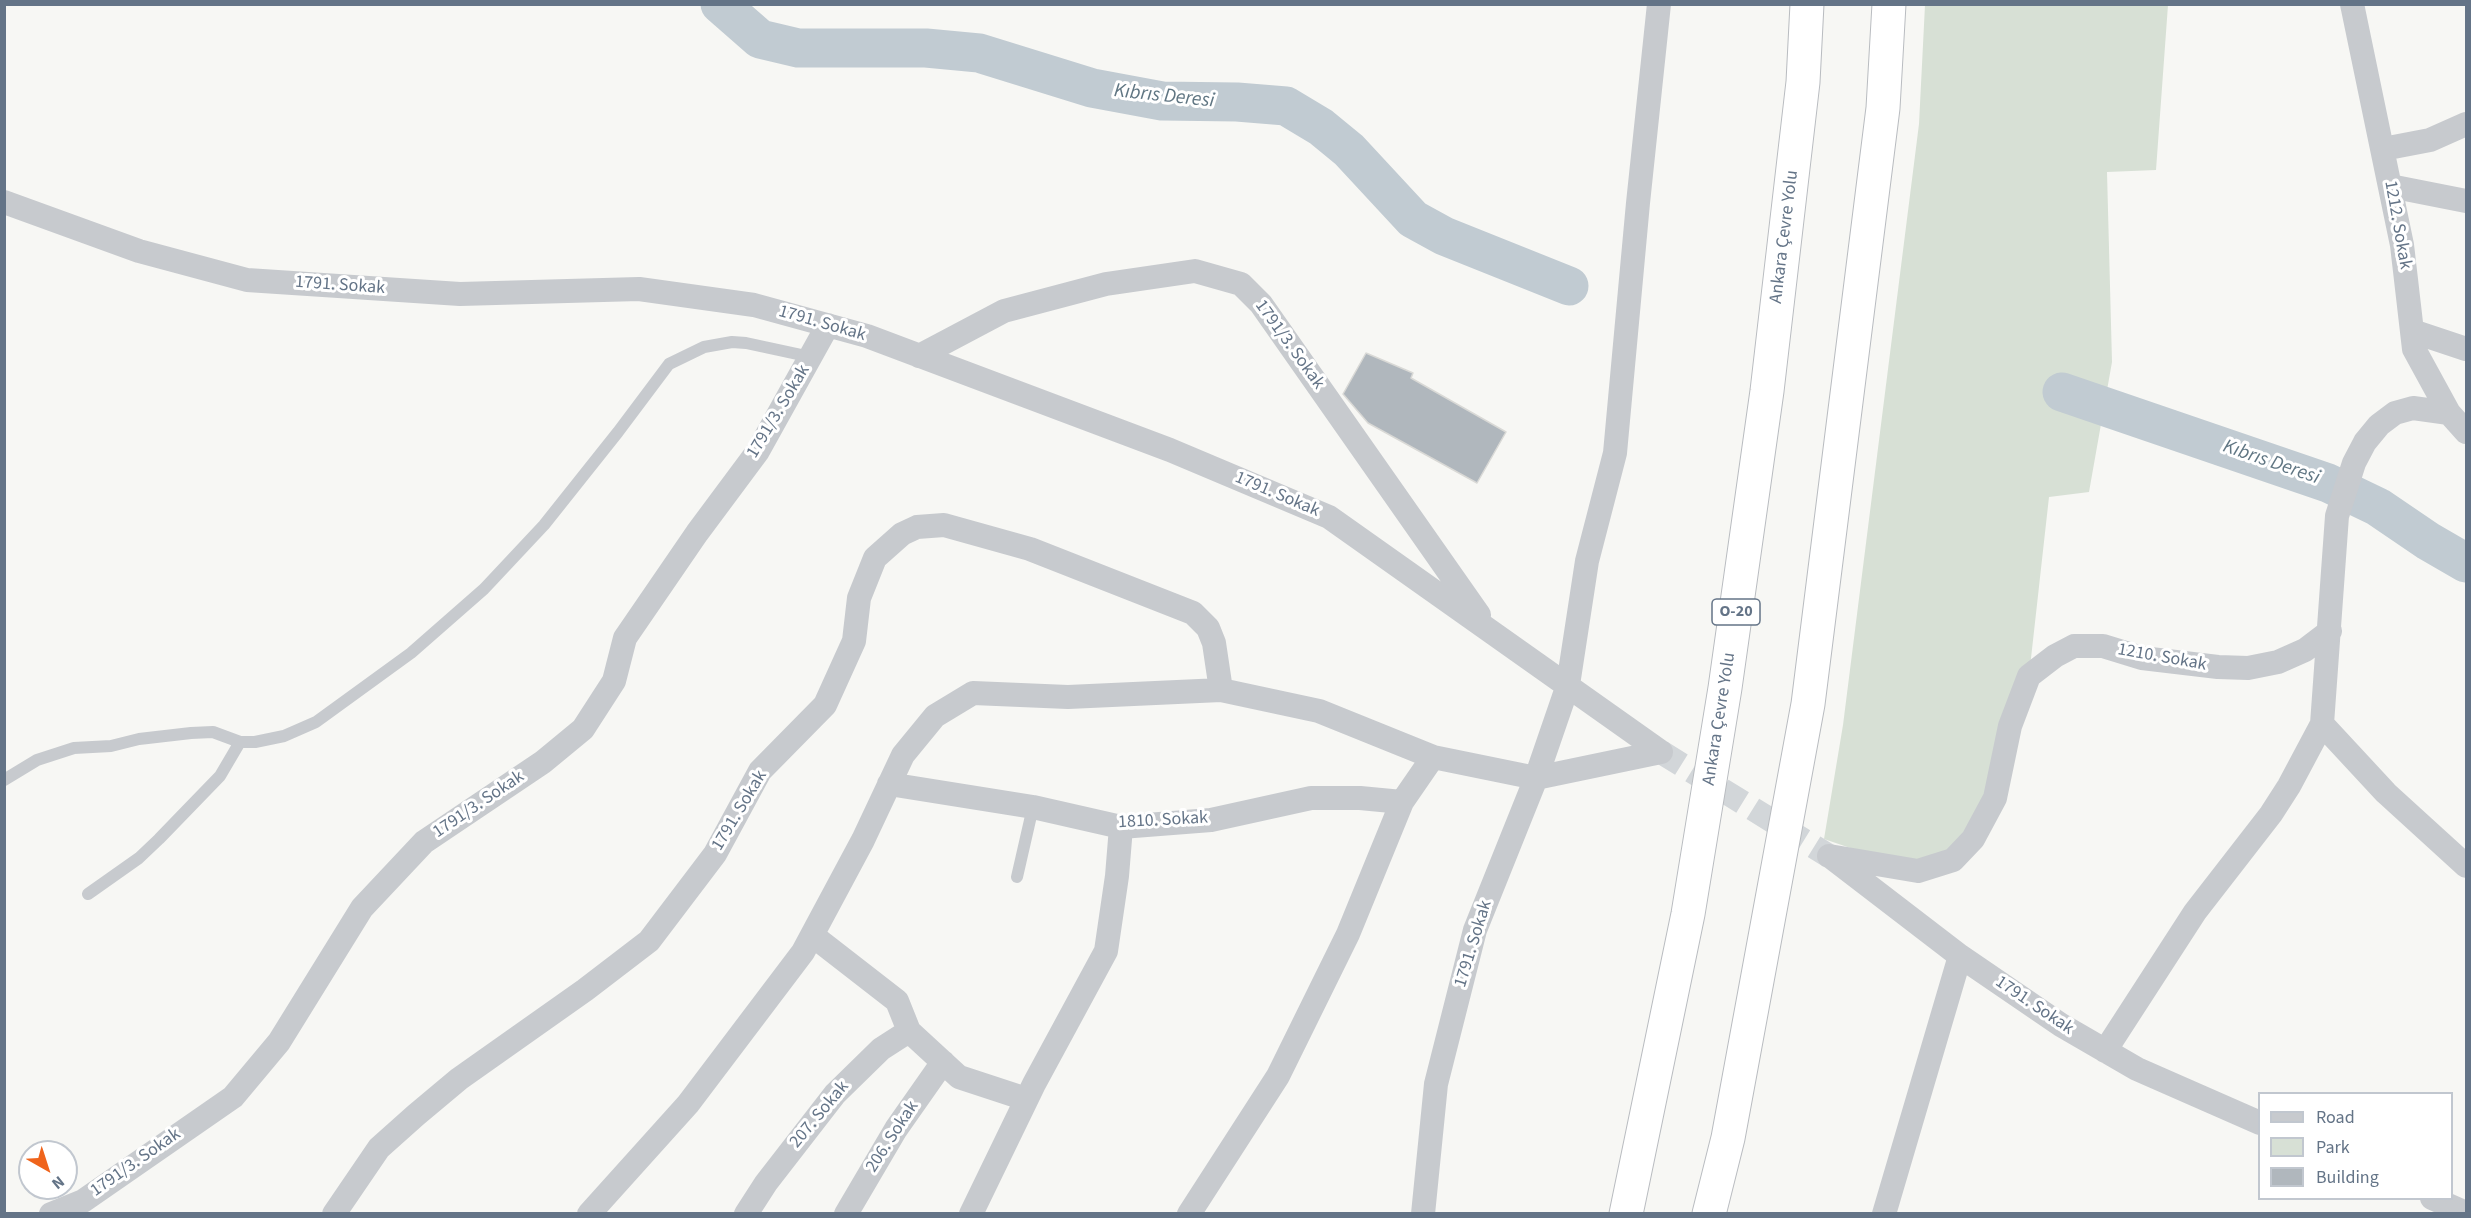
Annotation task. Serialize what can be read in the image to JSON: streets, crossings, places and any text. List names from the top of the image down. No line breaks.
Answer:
{"streets":{"highway":["Ankara Çevre Yolu","O-20"],"street":["1212. Sokak","1791. Sokak","1791/3. Sokak","1210. Sokak","1810. Sokak","207. Sokak","206. Sokak"]},"crossings":[["1791. Sokak","1791/3. Sokak"],["1791. Sokak","1210. Sokak"]],"water":["Kıbrıs Deresi"],"legend":["Road","Park","Building"],"north":"bottom right"}
